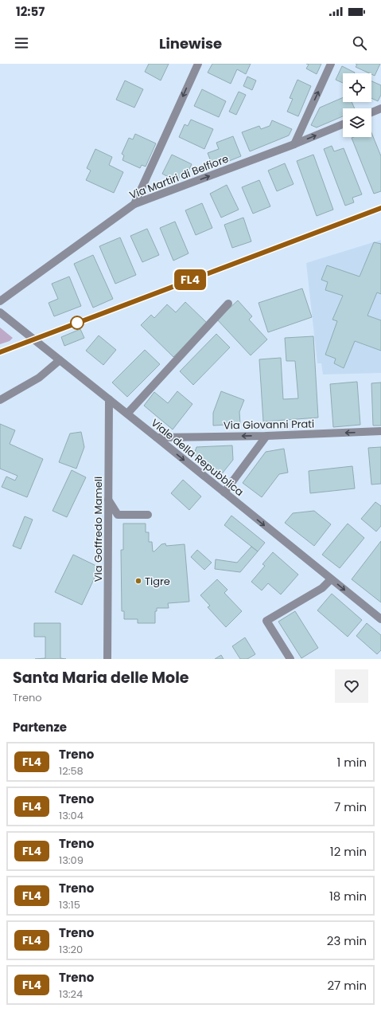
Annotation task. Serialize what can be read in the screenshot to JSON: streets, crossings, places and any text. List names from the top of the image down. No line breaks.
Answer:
{"streets":{"street":["Via Martiri di Belfiore","Via Giovanni Prati","Viale della Repubblica","Via Goffredo Mameli"]},"crossings":[["Via Giovanni Prati","Viale della Repubblica"],["Viale della Repubblica","Via Goffredo Mameli"]],"one_way":["Via Martiri di Belfiore","Via Giovanni Prati","Viale della Repubblica"],"places":["Tigre"],"page":{"status":"12:57","header":"Linewise","on_map":"FL4","heading":[["Santa Maria delle Mole","Treno"],"Partenze"],"list":[{"mark":"FL4","name":"Treno","note":"12:58","value":"1 min"},{"mark":"FL4","name":"Treno","note":"13:04","value":"7 min"},{"mark":"FL4","name":"Treno","note":"13:09","value":"12 min"},{"mark":"FL4","name":"Treno","note":"13:15","value":"18 min"},{"mark":"FL4","name":"Treno","note":"13:20","value":"23 min"},{"mark":"FL4","name":"Treno","note":"13:24","value":"27 min"}]}}
